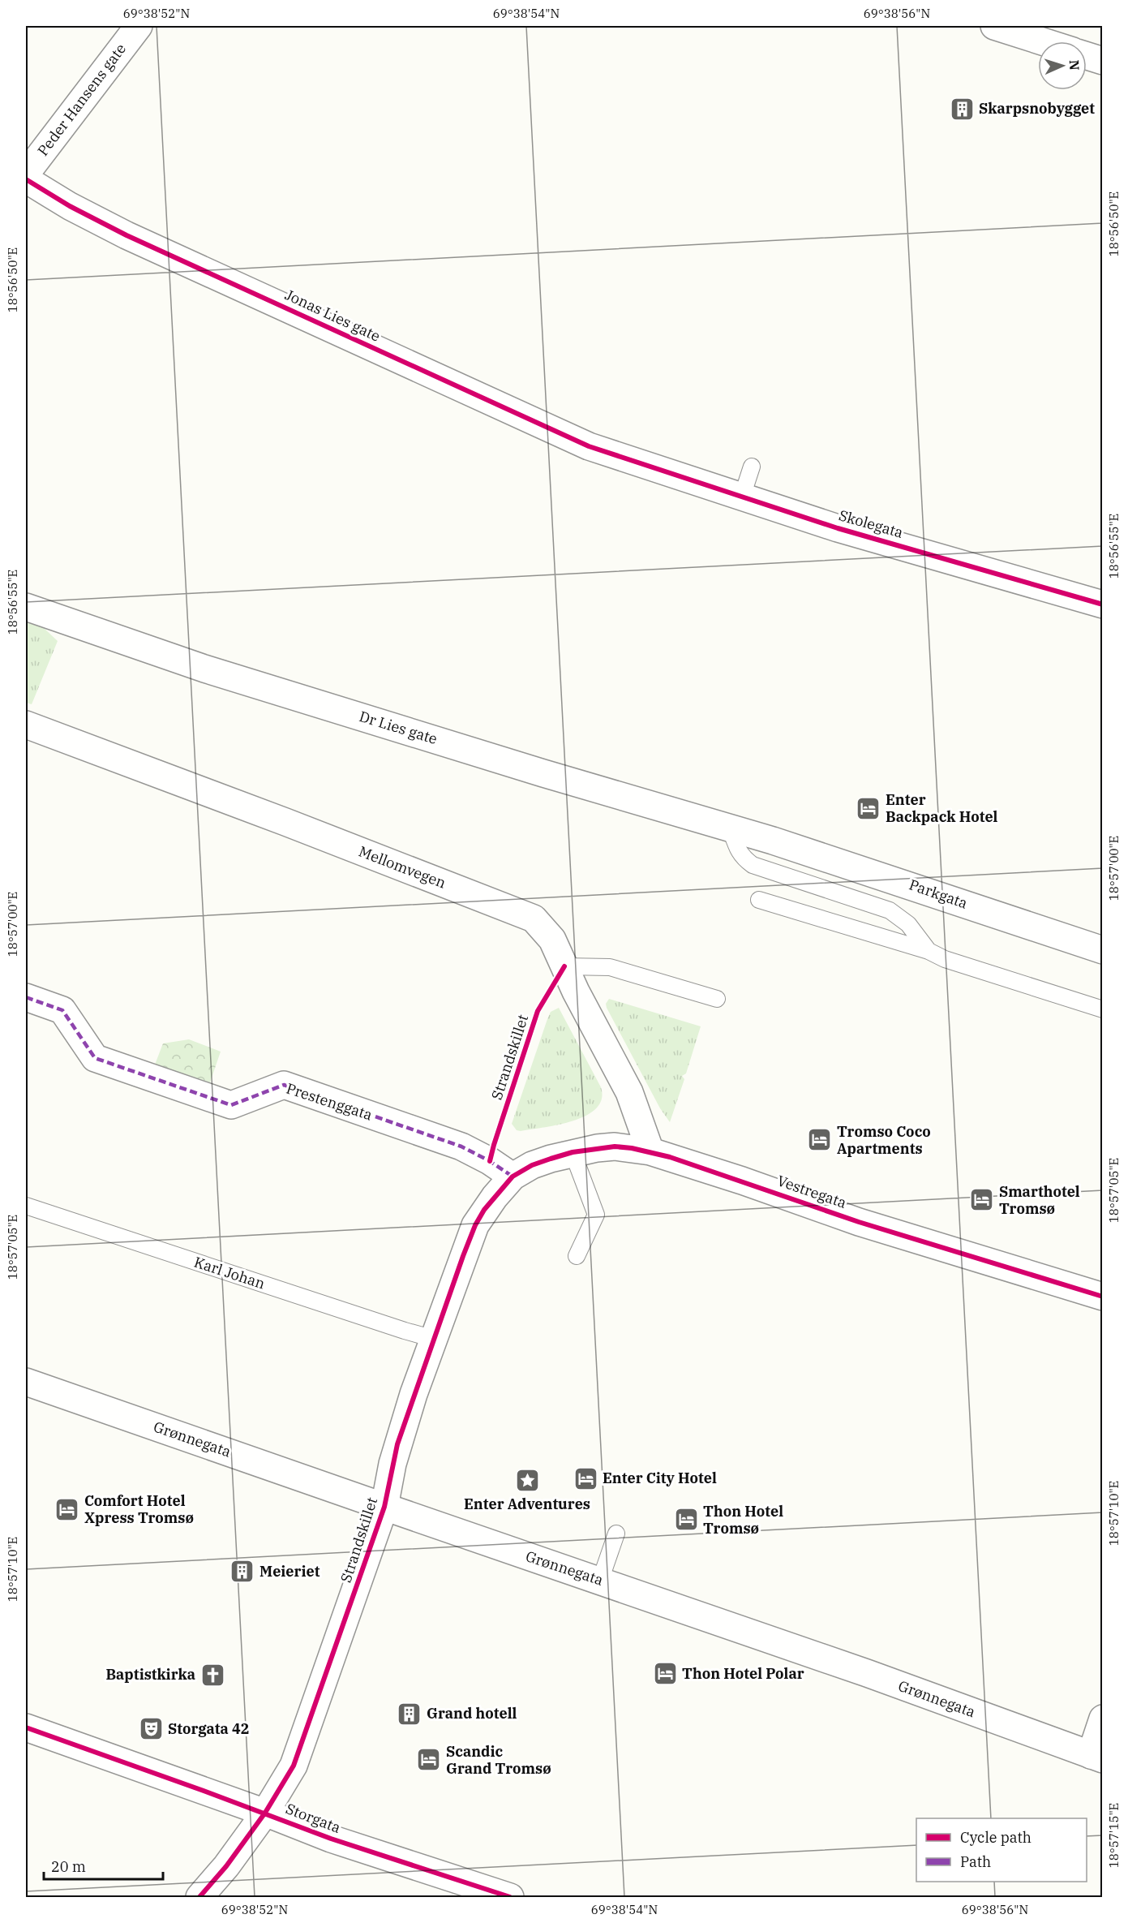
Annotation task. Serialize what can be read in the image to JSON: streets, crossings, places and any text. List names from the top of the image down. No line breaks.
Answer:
{"streets":{"street":["Peder Hansens gate","Jonas Lies gate","Skolegata","Dr Lies gate","Mellomvegen","Parkgata","Strandskillet","Prestenggata","Vestregata","Grønnegata","Storgata"],"lane":["Karl Johan"]},"crossings":[["Jonas Lies gate","Skolegata"],["Dr Lies gate","Parkgata"],["Mellomvegen","Vestregata"],["Strandskillet","Prestenggata"],["Strandskillet","Vestregata"],["Strandskillet","Karl Johan"],["Strandskillet","Grønnegata"],["Strandskillet","Storgata"],["Prestenggata","Vestregata"]],"places":{"building":["Skarpsnobygget","Meieriet","Grand hotell"],"hotel":["Enter Backpack Hotel","Tromso Coco Apartments","Smarthotel Tromsø","Enter City Hotel","Comfort Hotel Xpress Tromsø","Thon Hotel Tromsø","Thon Hotel Polar","Scandic Grand Tromsø"],"place":["Enter Adventures"],"church":["Baptistkirka"],"theatre":["Storgata 42"]},"legend":["Cycle path","Path"],"scale_bar":"20 m","north":"right","coordinates":["69°38'52\"N","69°38'54\"N","69°38'56\"N","18°56'50\"E","18°56'55\"E","18°57'00\"E","18°57'05\"E","18°57'10\"E","18°57'15\"E"]}
